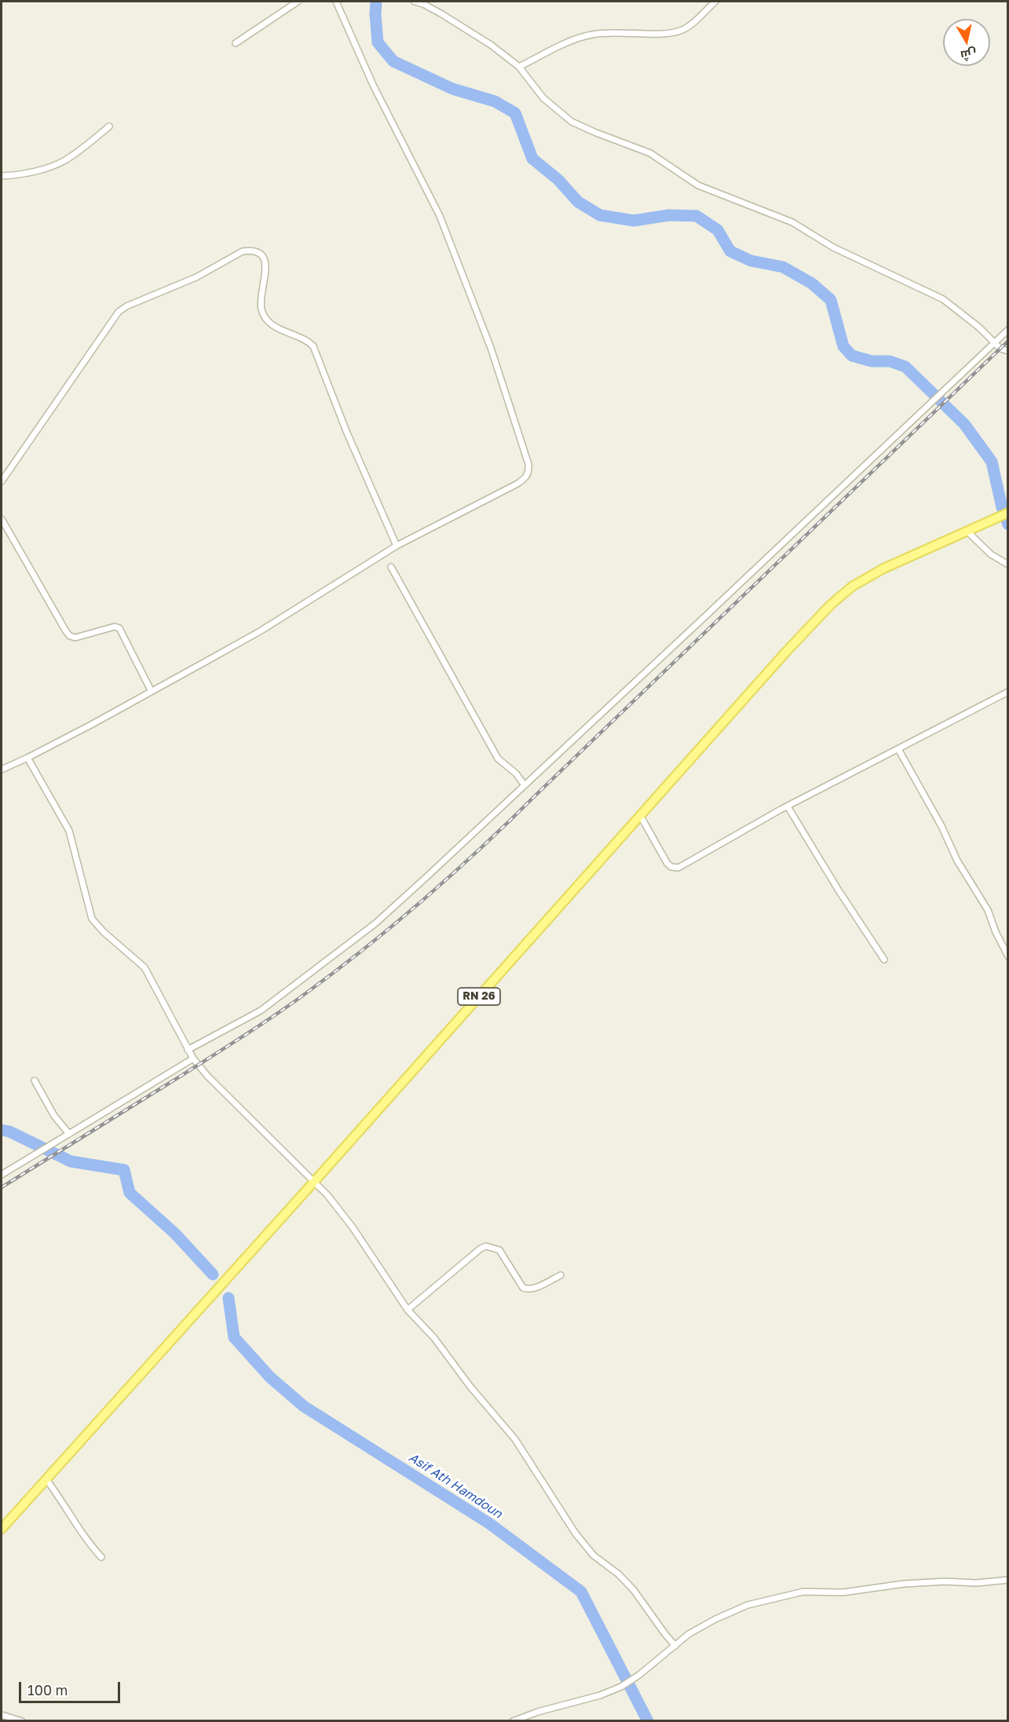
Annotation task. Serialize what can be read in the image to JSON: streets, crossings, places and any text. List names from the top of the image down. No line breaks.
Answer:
{"streets":{"main road":["RN 26"]},"water":["Asif Ath Hamdoun"],"scale_bar":"100 m","north":"bottom"}
